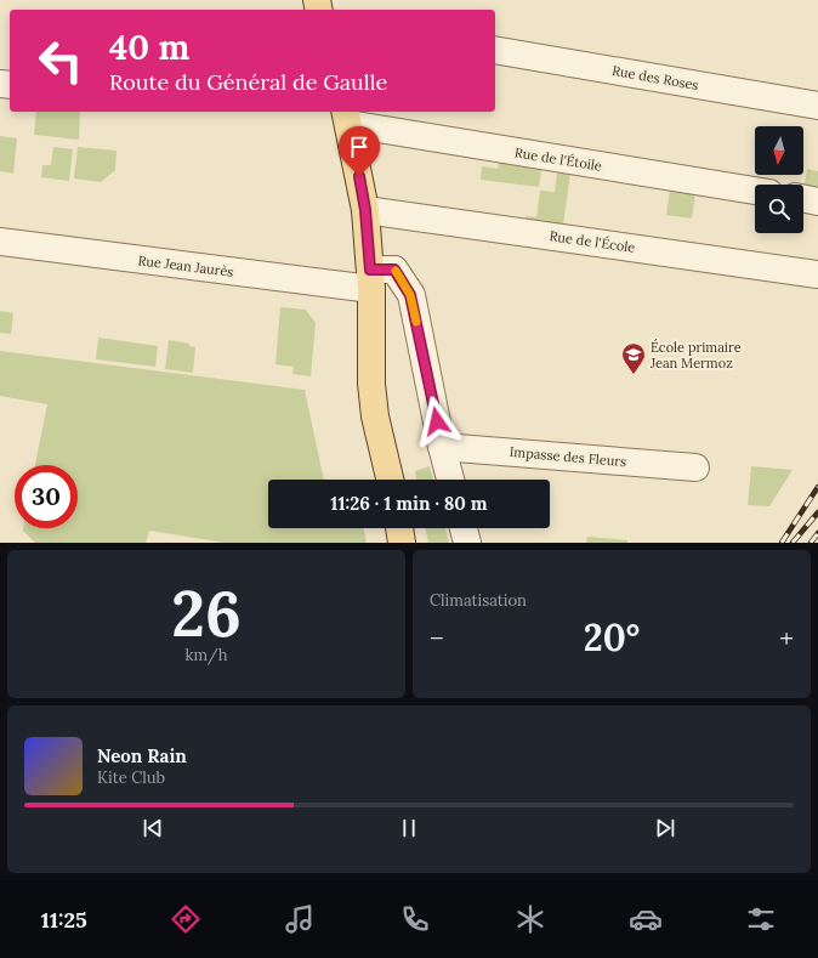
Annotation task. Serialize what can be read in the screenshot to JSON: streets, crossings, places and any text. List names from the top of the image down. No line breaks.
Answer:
{"streets":{"street":["Rue des Roses","Rue de l'Étoile","Rue de l'École","Rue Jean Jaurès","Impasse des Fleurs"]},"crossings":[["Rue Jean Jaurès","Impasse des Fleurs"]],"places":{"school or university":["École primaire Jean Mermoz"]},"north":"bottom","page":{"turn":["40 m","Route du Général de Gaulle"],"limit":"30","trip":"11:26 · 1 min · 80 m","tile":[["26","km/h"],"Climatisation"],"heat":["−","20°","+"],"song":["Neon Rain","Kite Club"],"tabs":"11:25"}}
